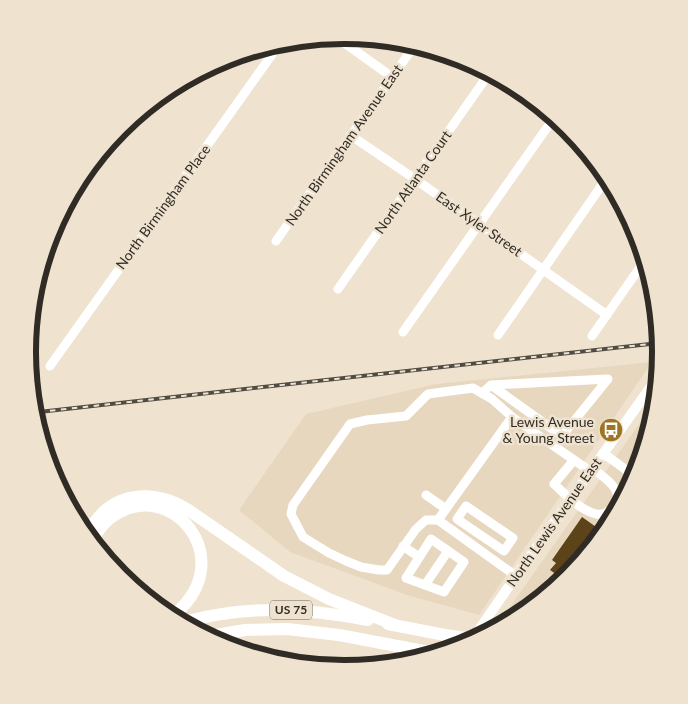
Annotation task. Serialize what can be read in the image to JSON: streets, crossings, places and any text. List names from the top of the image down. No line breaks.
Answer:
{"streets":{"highway":["US 75"],"main road":["North Lewis Avenue East"],"street":["North Birmingham Avenue East","North Atlanta Court","North Birmingham Place","East Xyler Street"]},"crossings":[["North Birmingham Avenue East","East Xyler Street"],["North Atlanta Court","East Xyler Street"]],"places":{"bus stop":["Lewis Avenue & Young Street"]}}
